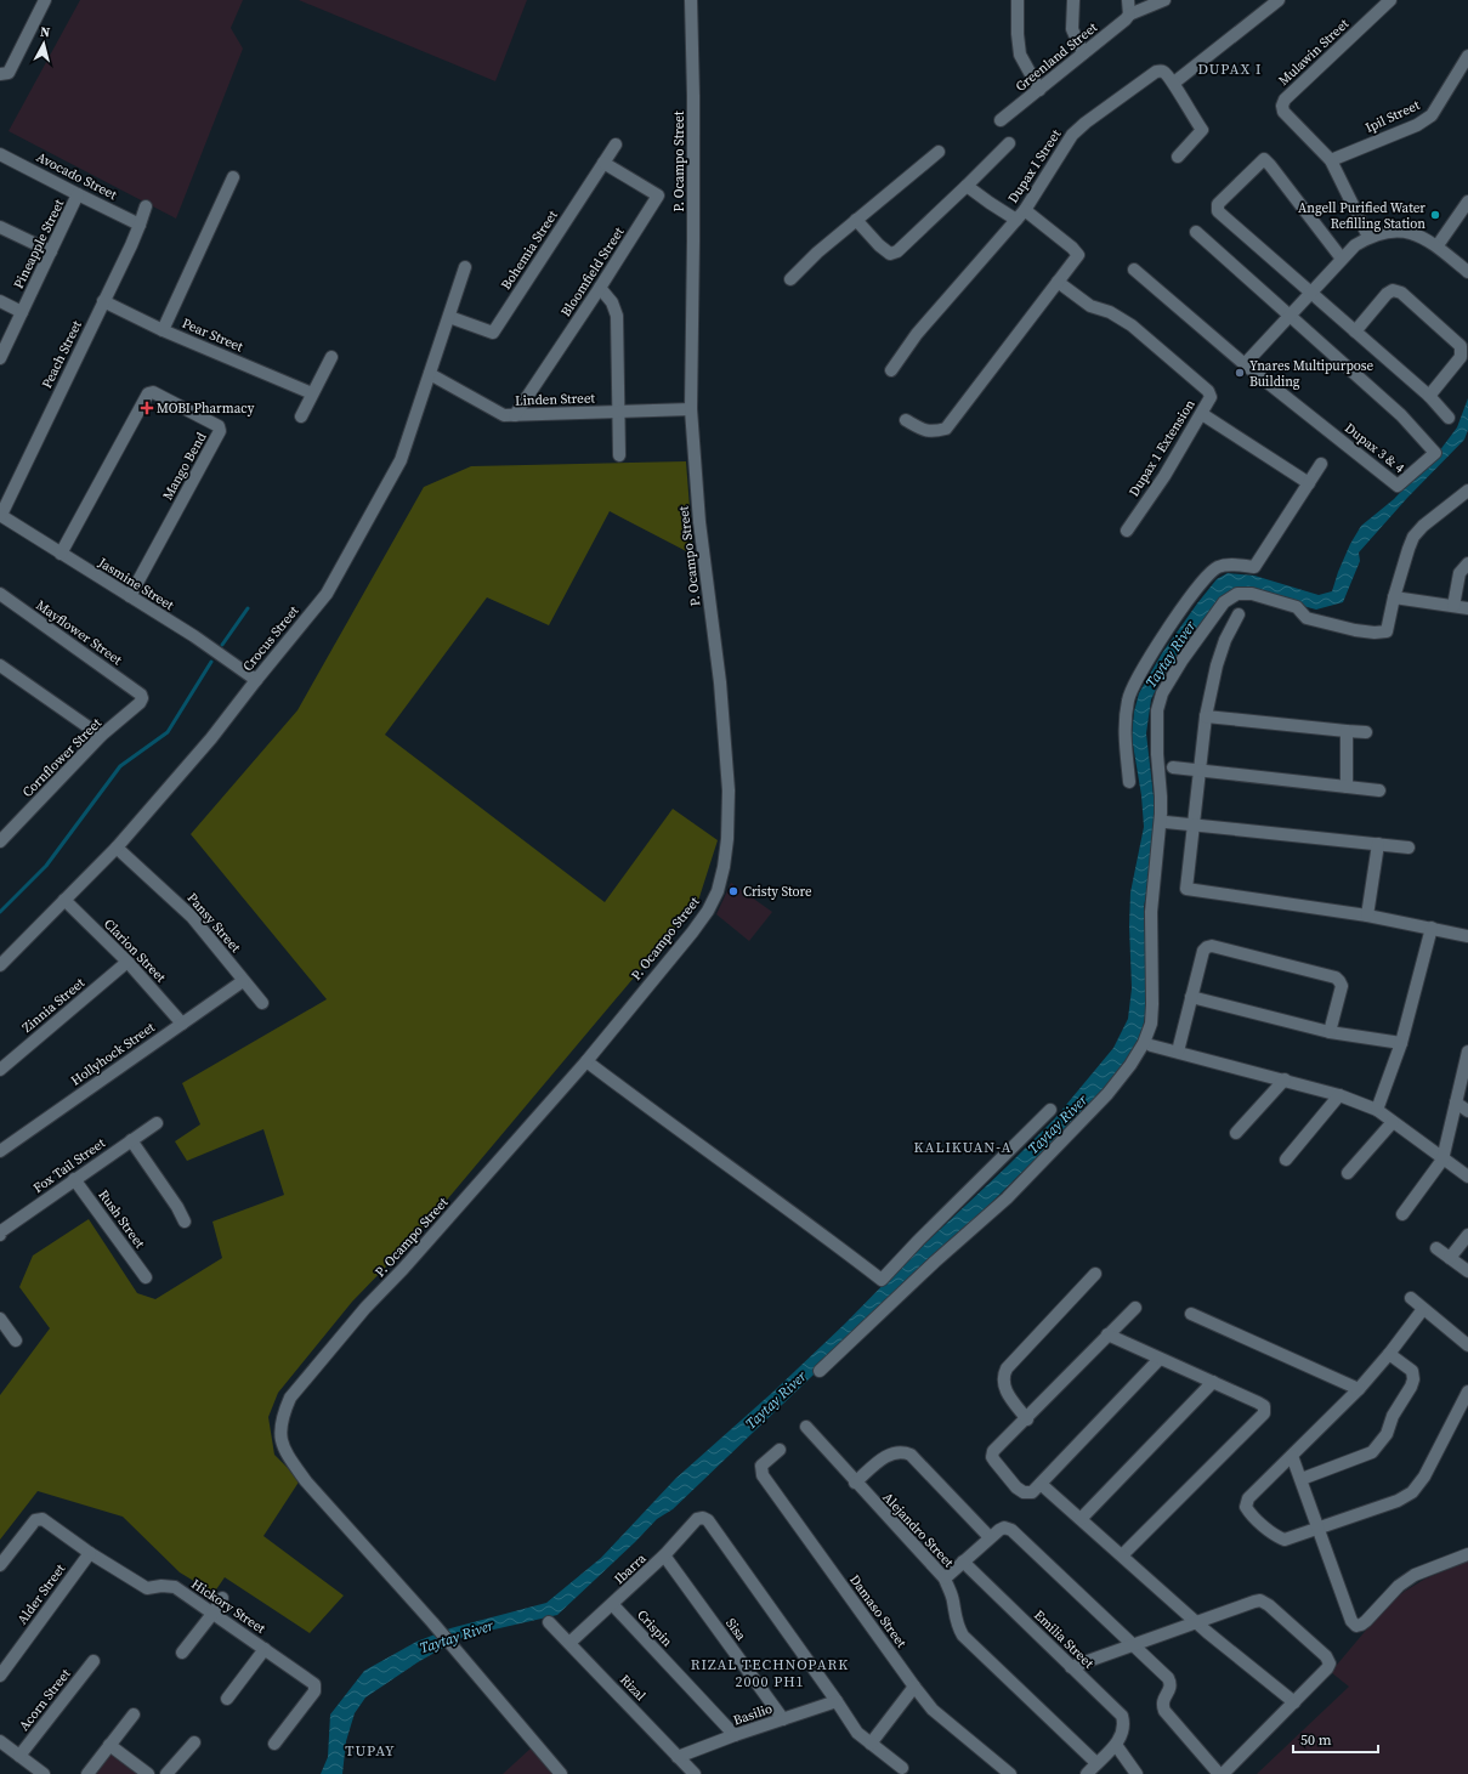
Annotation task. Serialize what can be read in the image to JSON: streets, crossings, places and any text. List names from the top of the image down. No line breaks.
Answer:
{"streets":{"street":["Mulawin Street","Greenland Street","Ipil Street","P. Ocampo Street","Dupax I Street","Avocado Street","Pineapple Street","Bohemia Street","Bloomfield Street","Pear Street","Peach Street","Linden Street","Dupax 1 Extension","Dupax 3 & 4","Mango Bend","Jasmine Street","Mayflower Street","Crocus Street","Cornflower Street","Pansy Street","Clarion Street","Zinnia Street","Hollyhock Street","Fox Tail Street","Rush Street","Alejandro Street","Ibarra","Alder Street","Hickory Street","Damaso Street","Crispin","Sisa","Emilia Street","Rizal","Acorn Street","Basilio"]},"crossings":[["Mulawin Street","Ipil Street"],["P. Ocampo Street","Linden Street"],["Avocado Street","Pineapple Street"],["Avocado Street","Peach Street"],["Bohemia Street","Bloomfield Street"],["Bohemia Street","Crocus Street"],["Bloomfield Street","Linden Street"],["Pear Street","Peach Street"],["Peach Street","Jasmine Street"],["Linden Street","Crocus Street"],["Mango Bend","Jasmine Street"],["Jasmine Street","Crocus Street"],["Mayflower Street","Cornflower Street"],["Crocus Street","Pansy Street"],["Crocus Street","Clarion Street"],["Pansy Street","Hollyhock Street"],["Clarion Street","Zinnia Street"],["Clarion Street","Hollyhock Street"],["Fox Tail Street","Rush Street"],["Ibarra","Crispin"],["Ibarra","Sisa"],["Ibarra","Rizal"],["Ibarra","Basilio"],["Alder Street","Hickory Street"],["Crispin","Basilio"],["Sisa","Basilio"],["Rizal","Basilio"]],"districts":["DUPAX I","KALIKUAN-A","RIZAL TECHNOPARK 2000 PH1","TUPAY"],"water":["Taytay River"],"places":{"other":["Angell Purified Water Refilling Station","Ynares Multipurpose Building","Cristy Store"],"health":["MOBI Pharmacy"]},"scale_bar":"50 m","north":"top"}
